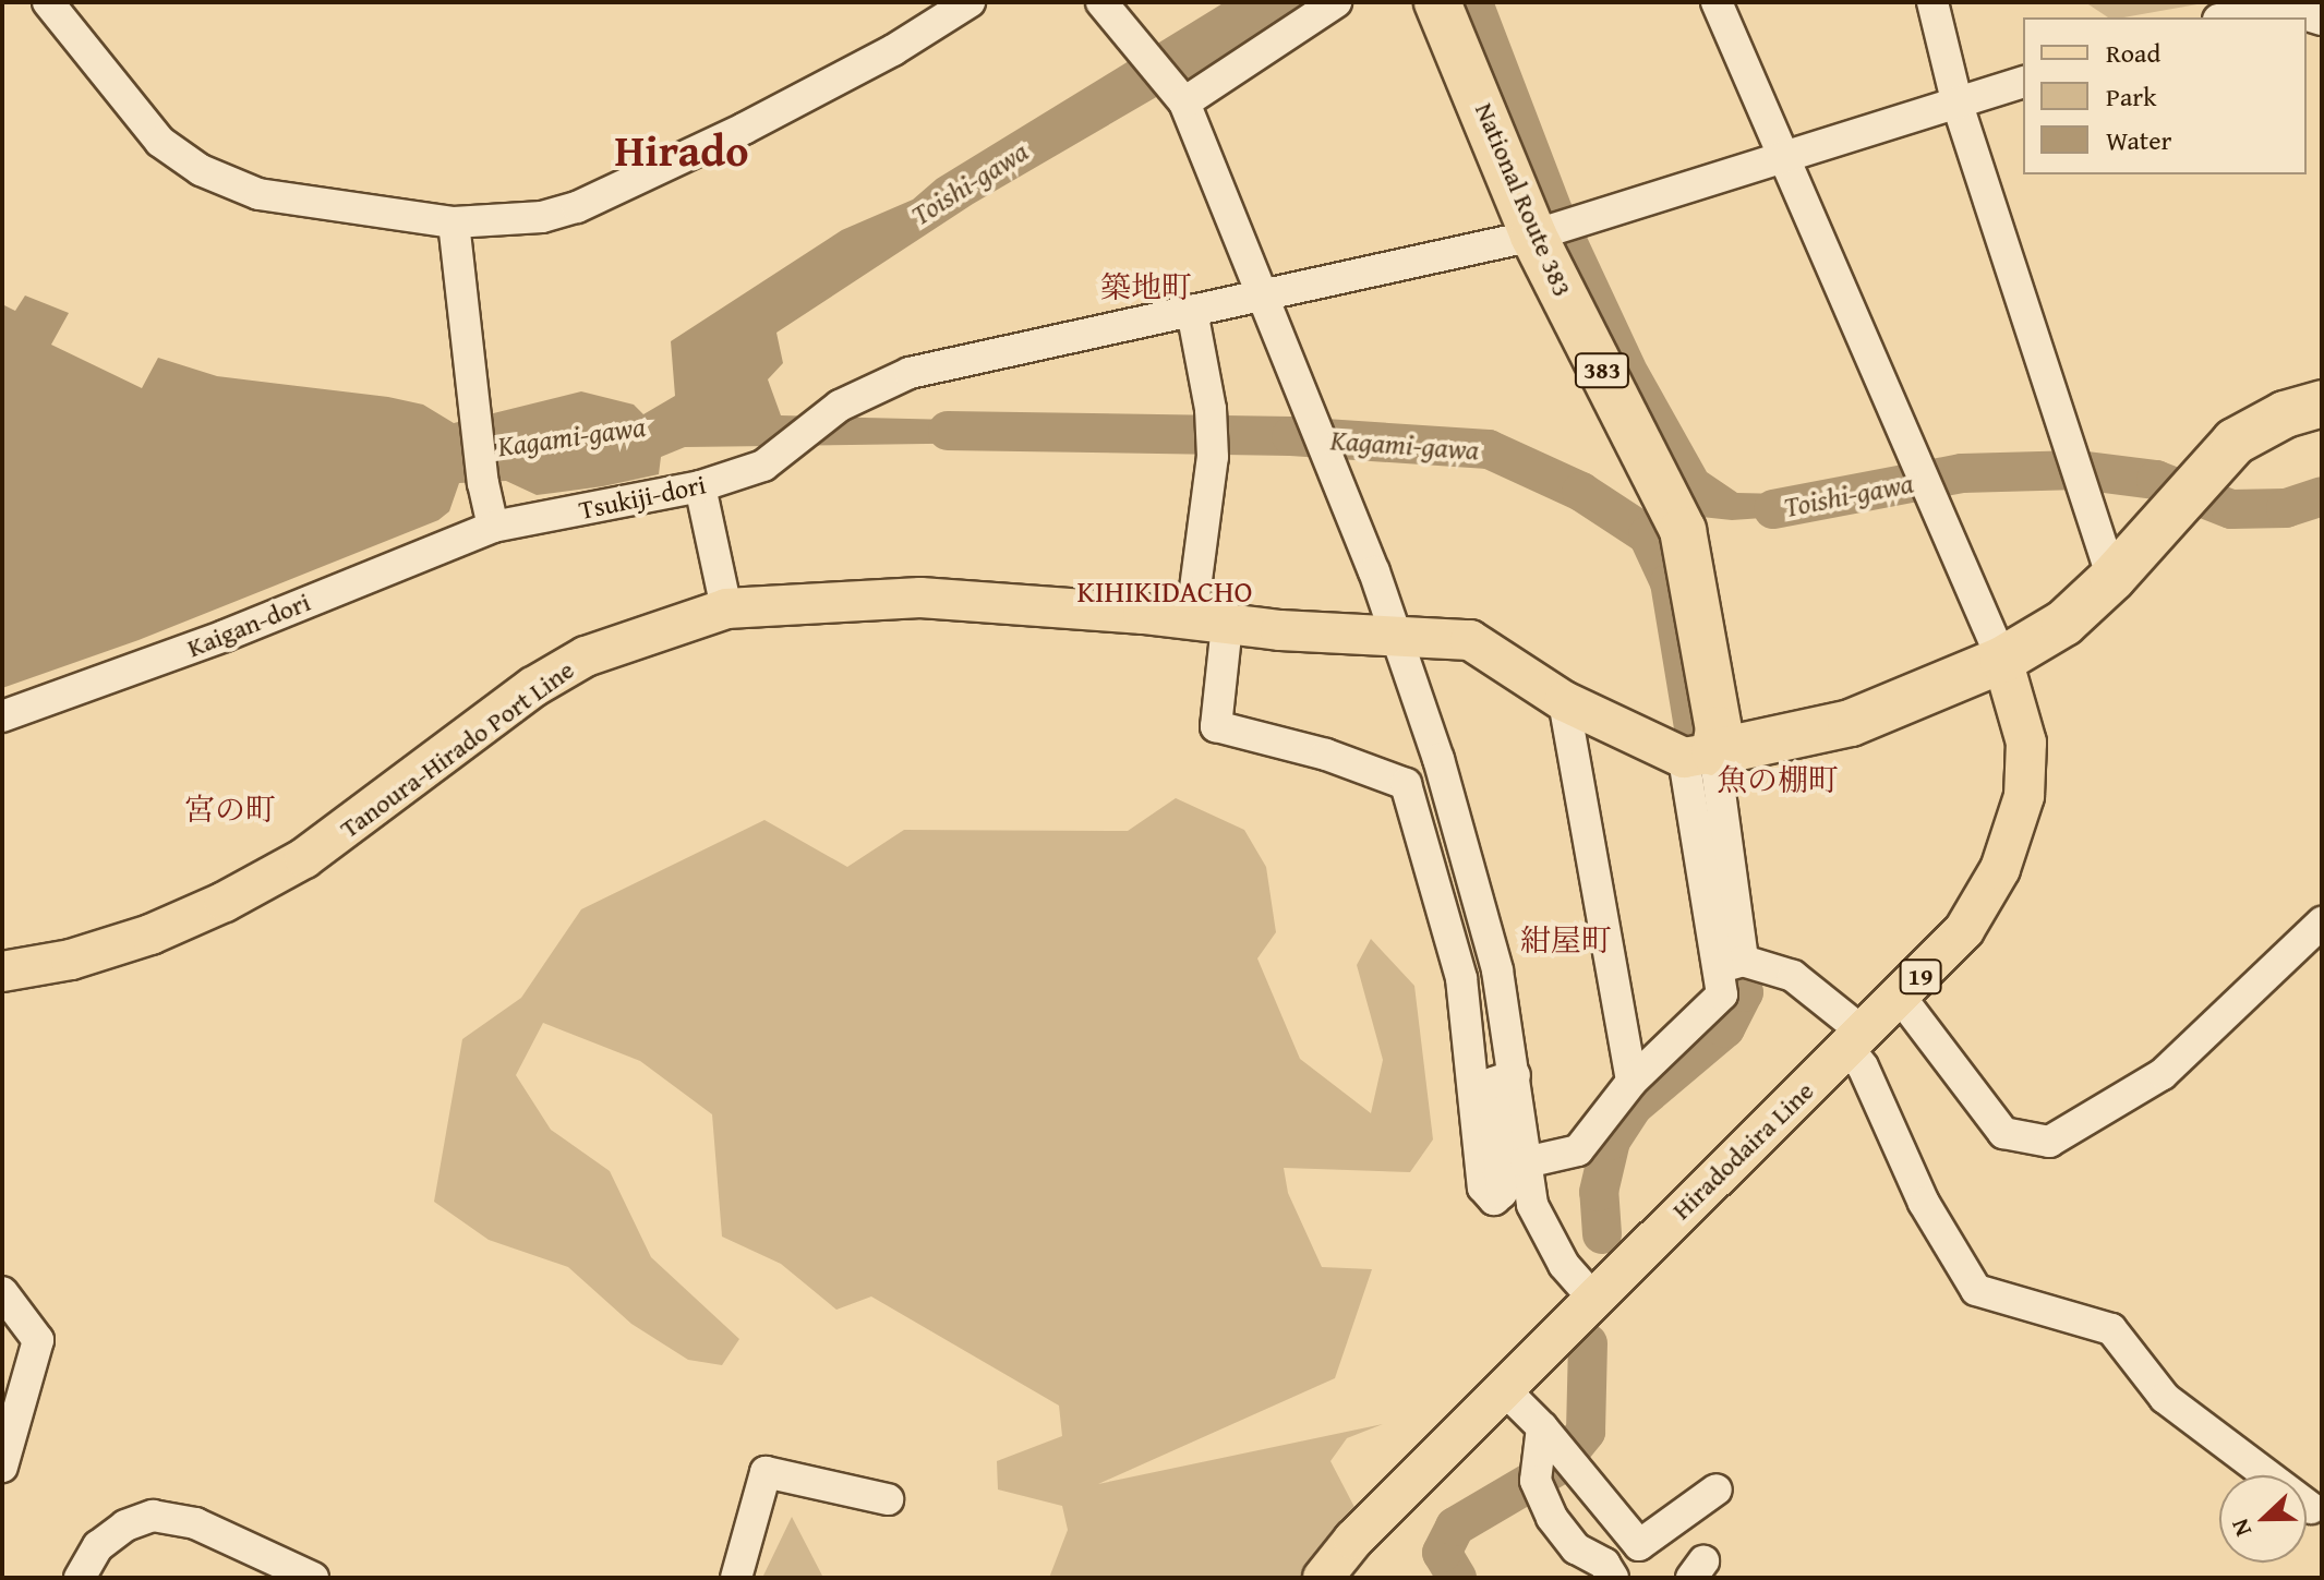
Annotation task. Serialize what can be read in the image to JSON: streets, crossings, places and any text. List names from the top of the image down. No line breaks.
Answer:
{"streets":{"highway":["National Route 383","383"],"main road":["Tanoura-Hirado Port Line","19","Hiradodaira Line"],"street":["Tsukiji-dori","Kaigan-dori"]},"crossings":[["National Route 383","Tanoura-Hirado Port Line"],["Tsukiji-dori","Kaigan-dori"]],"districts":["Hirado","築地町","KIHIKIDACHO","魚の棚町","宮の町","紺屋町"],"water":["Toishi-gawa","Kagami-gawa"],"legend":["Road","Park","Water"],"north":"left"}
